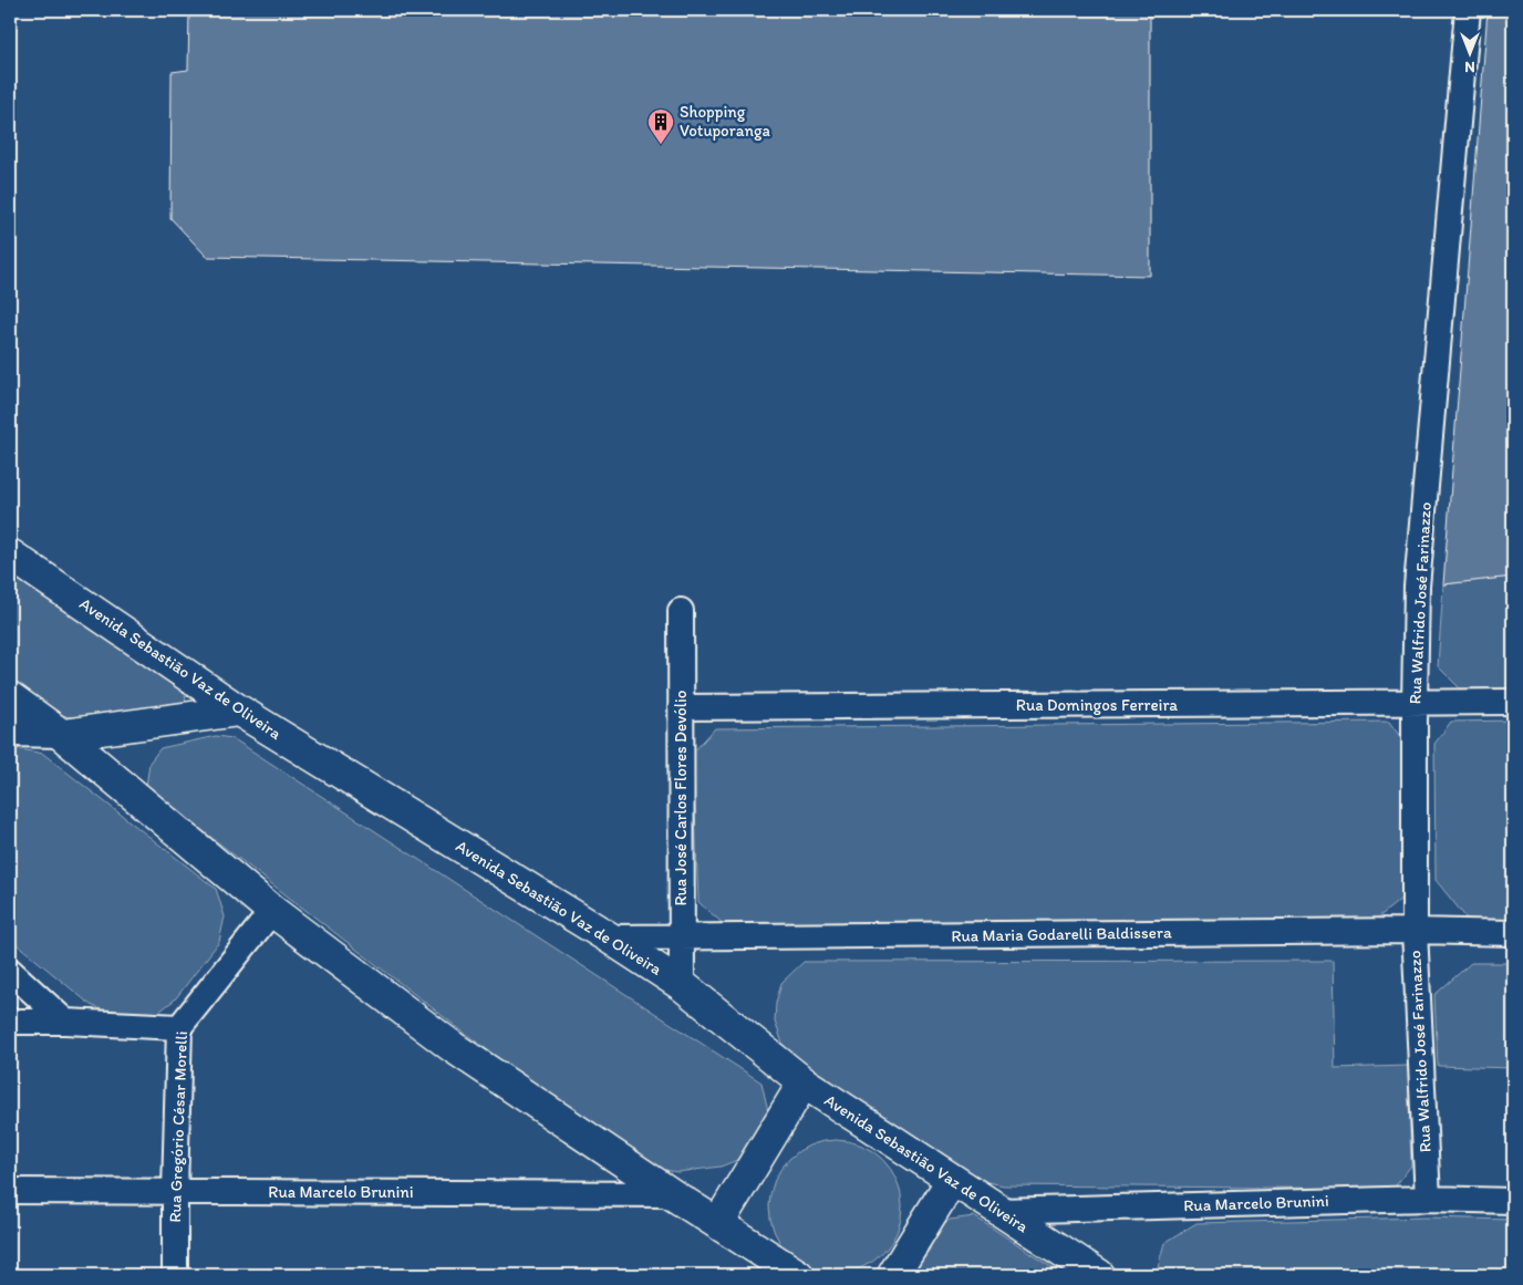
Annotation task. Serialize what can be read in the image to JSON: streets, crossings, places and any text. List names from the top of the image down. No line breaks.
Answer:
{"streets":{"street":["Rua Walfrido José Farinazzo","Avenida Sebastião Vaz de Oliveira","Rua Domingos Ferreira","Rua José Carlos Flores Devólio","Rua Maria Godarelli Baldissera","Rua Gregório César Morelli","Rua Marcelo Brunini"]},"crossings":[["Rua Walfrido José Farinazzo","Rua Domingos Ferreira"],["Rua Walfrido José Farinazzo","Rua Maria Godarelli Baldissera"],["Rua Walfrido José Farinazzo","Rua Marcelo Brunini"],["Avenida Sebastião Vaz de Oliveira","Rua José Carlos Flores Devólio"],["Avenida Sebastião Vaz de Oliveira","Rua Maria Godarelli Baldissera"],["Avenida Sebastião Vaz de Oliveira","Rua Marcelo Brunini"],["Rua Domingos Ferreira","Rua José Carlos Flores Devólio"],["Rua José Carlos Flores Devólio","Rua Maria Godarelli Baldissera"],["Rua Gregório César Morelli","Rua Marcelo Brunini"]],"places":{"building":["Shopping Votuporanga"]},"north":"bottom"}
